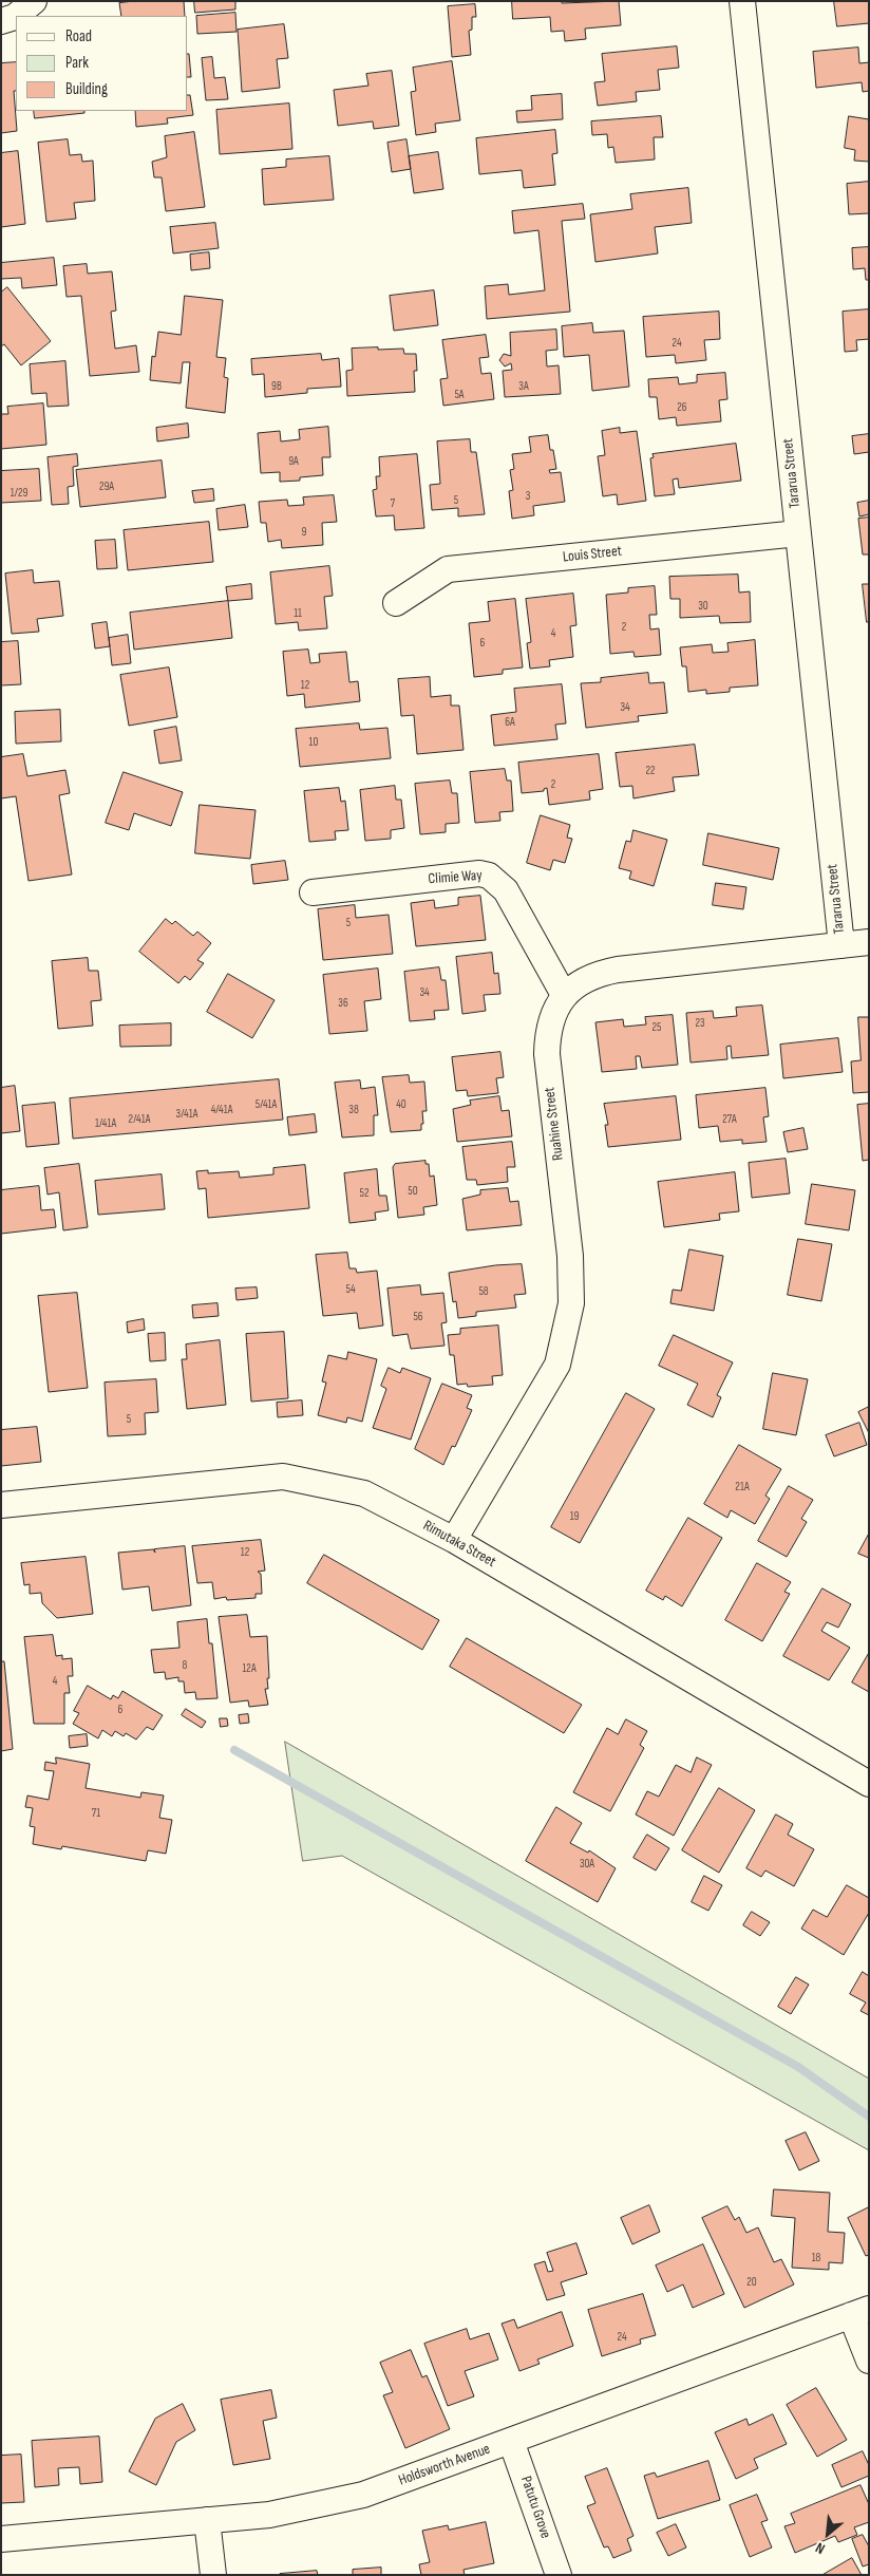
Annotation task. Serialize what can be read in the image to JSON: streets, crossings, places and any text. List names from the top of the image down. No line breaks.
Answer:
{"streets":{"street":["Tararua Street","Louis Street","Climie Way","Ruahine Street","Rimutaka Street","Holdsworth Avenue","Patutu Grove"]},"crossings":[["Tararua Street","Louis Street"],["Climie Way","Ruahine Street"],["Ruahine Street","Rimutaka Street"],["Holdsworth Avenue","Patutu Grove"]],"house_numbers":["24","9B","3A","5A","26","9A","29A","1/29","3","5","7","9","30","11","2","4","6","12","34","6A","10","22","2","5","34","36","23","25","5/41A","40","4/41A","38","3/41A","2/41A","27A","1/41A","50","52","54","58","56","5","21A","19","12","8","12A","4","6","71","30A","18","20","24"],"legend":["Road","Park","Building"],"north":"bottom left"}
